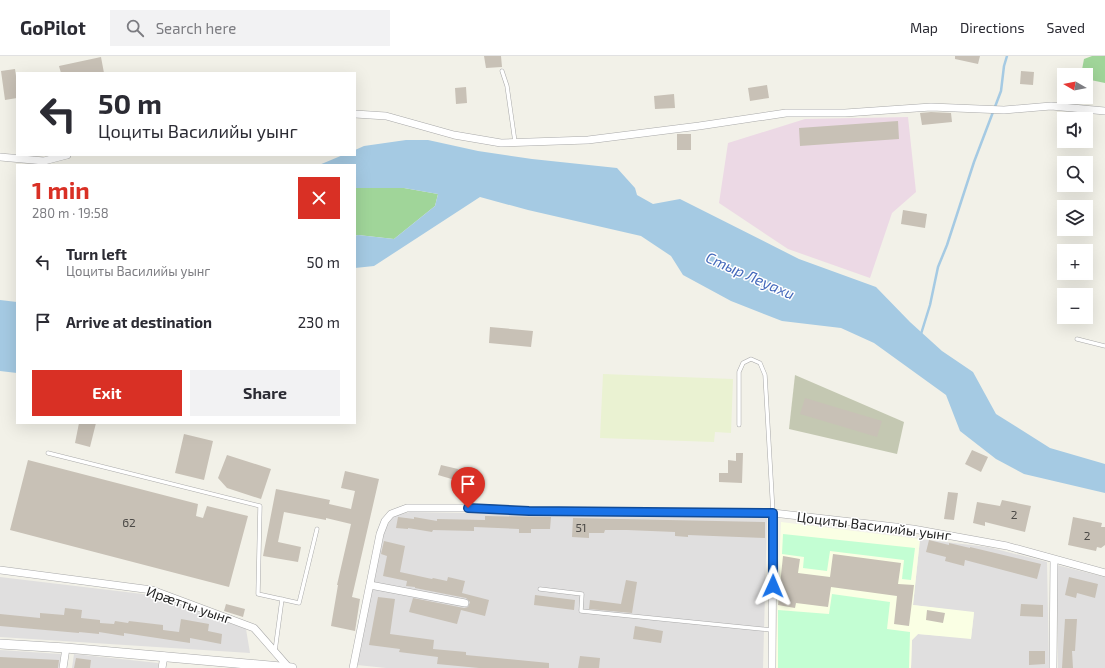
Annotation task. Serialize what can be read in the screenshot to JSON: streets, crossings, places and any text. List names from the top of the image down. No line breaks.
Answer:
{"streets":{"street":["Цоциты Василийы уынг","Ирæтты уынг"]},"water":["Стыр Леуахи"],"house_numbers":["2","62","51","2"],"north":"left","page":{"header":"GoPilot","search":"Search here","nav":["Map","Directions","Saved"],"map_buttons":["+","−"],"turn":["50 m","Цоциты Василийы уынг"],"heading":["1 min","280 m · 19:58"],"list":[{"name":"Turn left","note":"Цоциты Василийы уынг","value":"50 m"},{"name":"Arrive at destination","value":"230 m"}],"buttons":["Exit","Share"]}}
